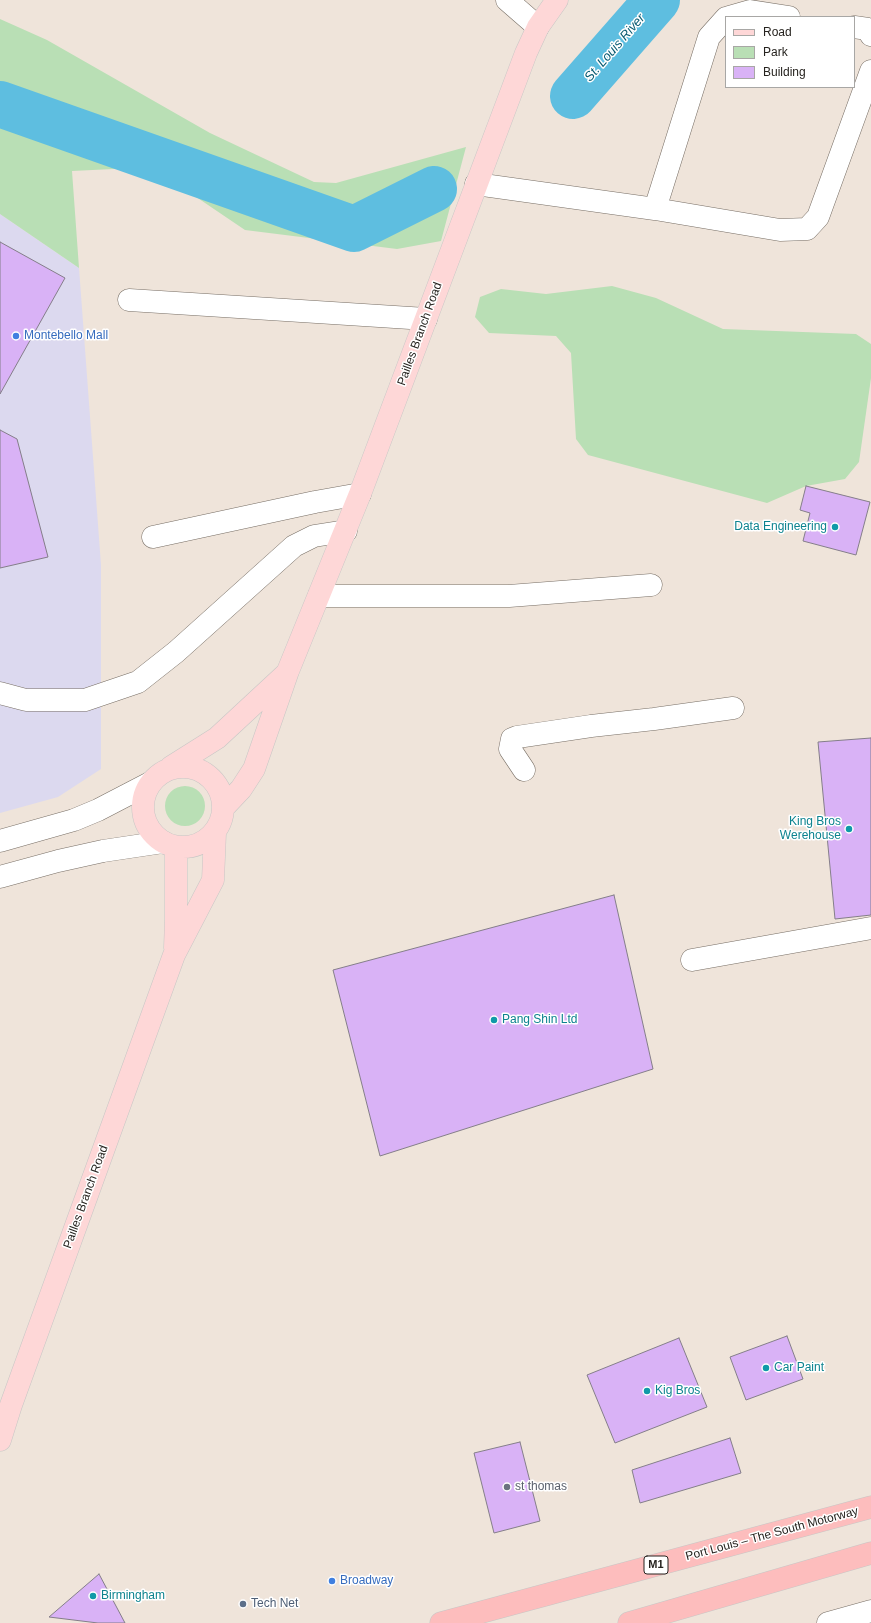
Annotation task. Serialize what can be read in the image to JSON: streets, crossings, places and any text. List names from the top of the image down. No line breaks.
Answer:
{"streets":{"highway":["Port Louis – The South Motorway","M1"],"main road":["Pailles Branch Road"]},"water":["St. Louis River"],"places":["Montebello Mall","Data Engineering","King Bros Werehouse","Pang Shin Ltd","Car Paint","Kig Bros","st thomas","Broadway","Birmingham","Tech Net"],"legend":["Road","Park","Building"]}
